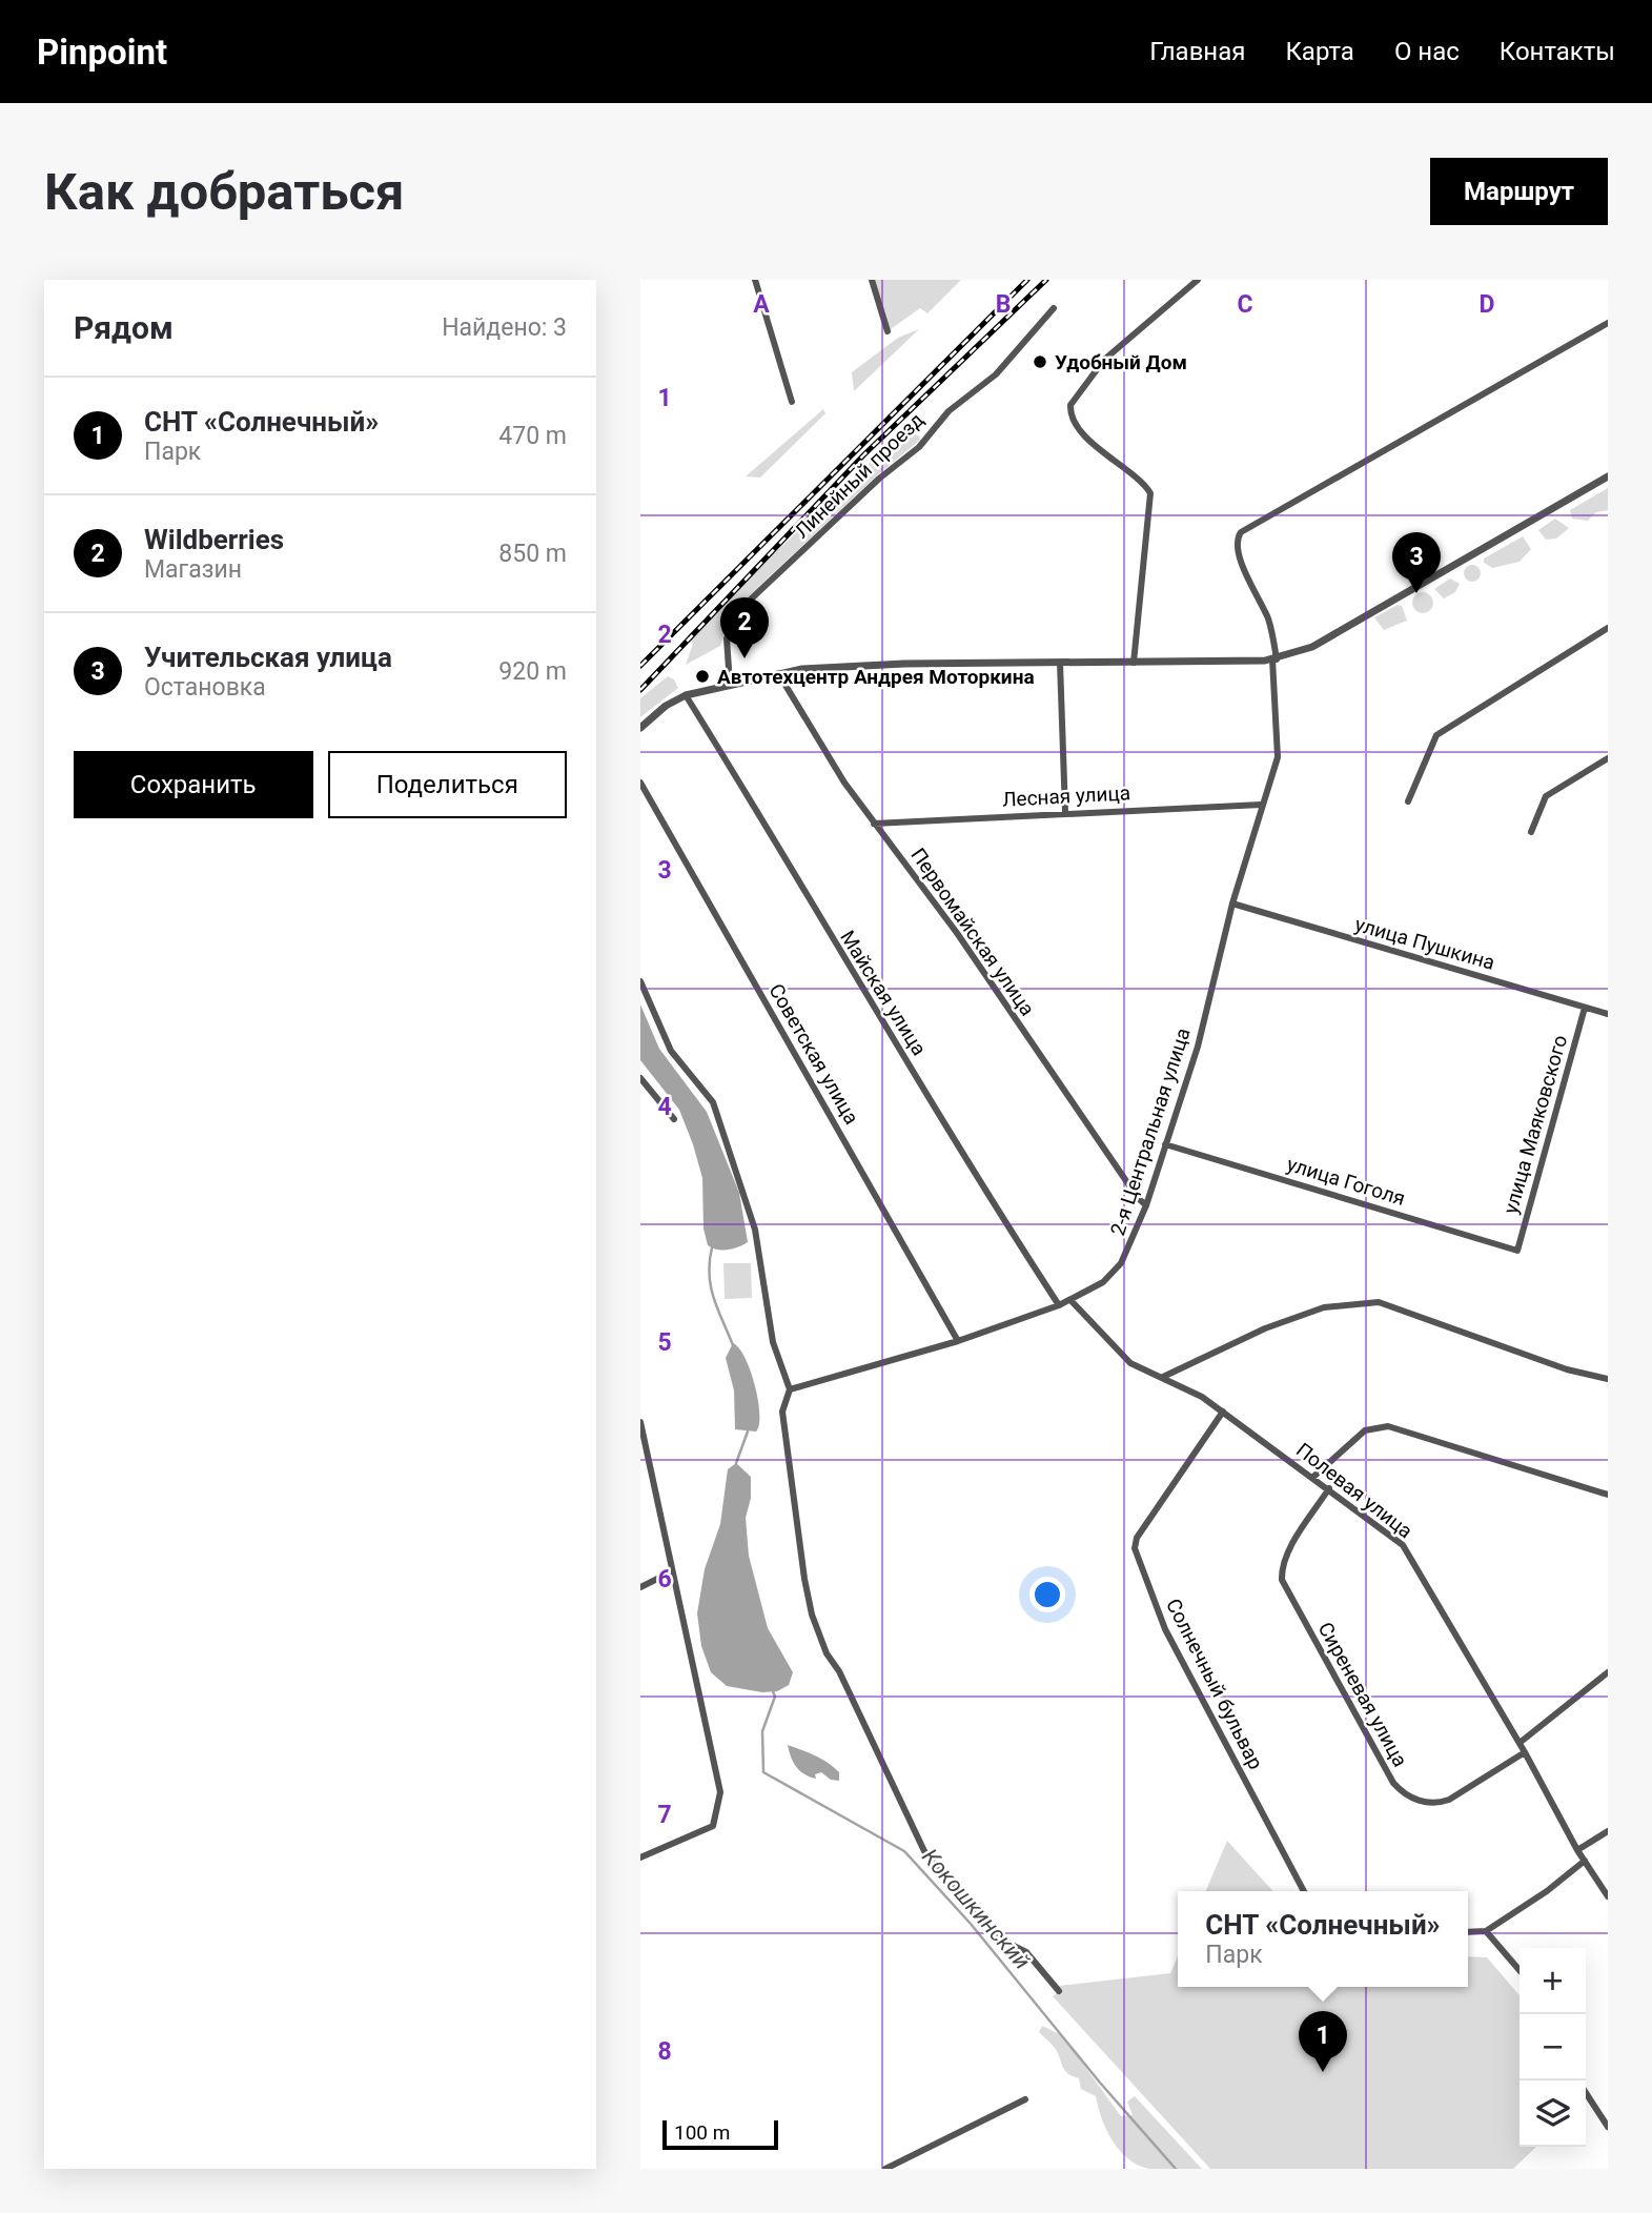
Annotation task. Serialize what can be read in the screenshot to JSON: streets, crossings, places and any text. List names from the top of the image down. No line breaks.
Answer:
{"streets":{"street":["Линейный проезд","Лесная улица","Первомайская улица","улица Пушкина","Майская улица","Советская улица","улица Маяковского","2-я Центральная улица","улица Гоголя","Полевая улица","Солнечный бульвар","Сиреневая улица"]},"crossings":[["Лесная улица","Первомайская улица"],["Лесная улица","2-я Центральная улица"],["Первомайская улица","2-я Центральная улица"],["улица Пушкина","улица Маяковского"],["улица Пушкина","2-я Центральная улица"],["Майская улица","2-я Центральная улица"],["Советская улица","2-я Центральная улица"],["улица Маяковского","улица Гоголя"],["2-я Центральная улица","улица Гоголя"],["2-я Центральная улица","Полевая улица"],["Полевая улица","Солнечный бульвар"],["Полевая улица","Сиреневая улица"]],"water":["Кокошкинский"],"places":["Удобный Дом","Автотехцентр Андрея Моторкина"],"scale_bar":"100 m","page":{"header":"Pinpoint","nav":["Главная","Карта","О нас","Контакты"],"buttons":["Маршрут",["Сохранить","Поделиться"]],"title":"Как добраться","heading":["Рядом","Найдено: 3"],"list":[{"mark":"1","name":"СНТ «Солнечный»","note":"Парк","value":"470 m"},{"mark":"2","name":"Wildberries","note":"Магазин","value":"850 m"},{"mark":"3","name":"Учительская улица","note":"Остановка","value":"920 m"}],"pins":["3","2","1"],"popup":["СНТ «Солнечный»","Парк"],"map_buttons":["+","−"],"scale":"100 m"},"grid":{"columns":["A","B","C","D"],"rows":["1","2","3","4","5","6","7","8"]}}
